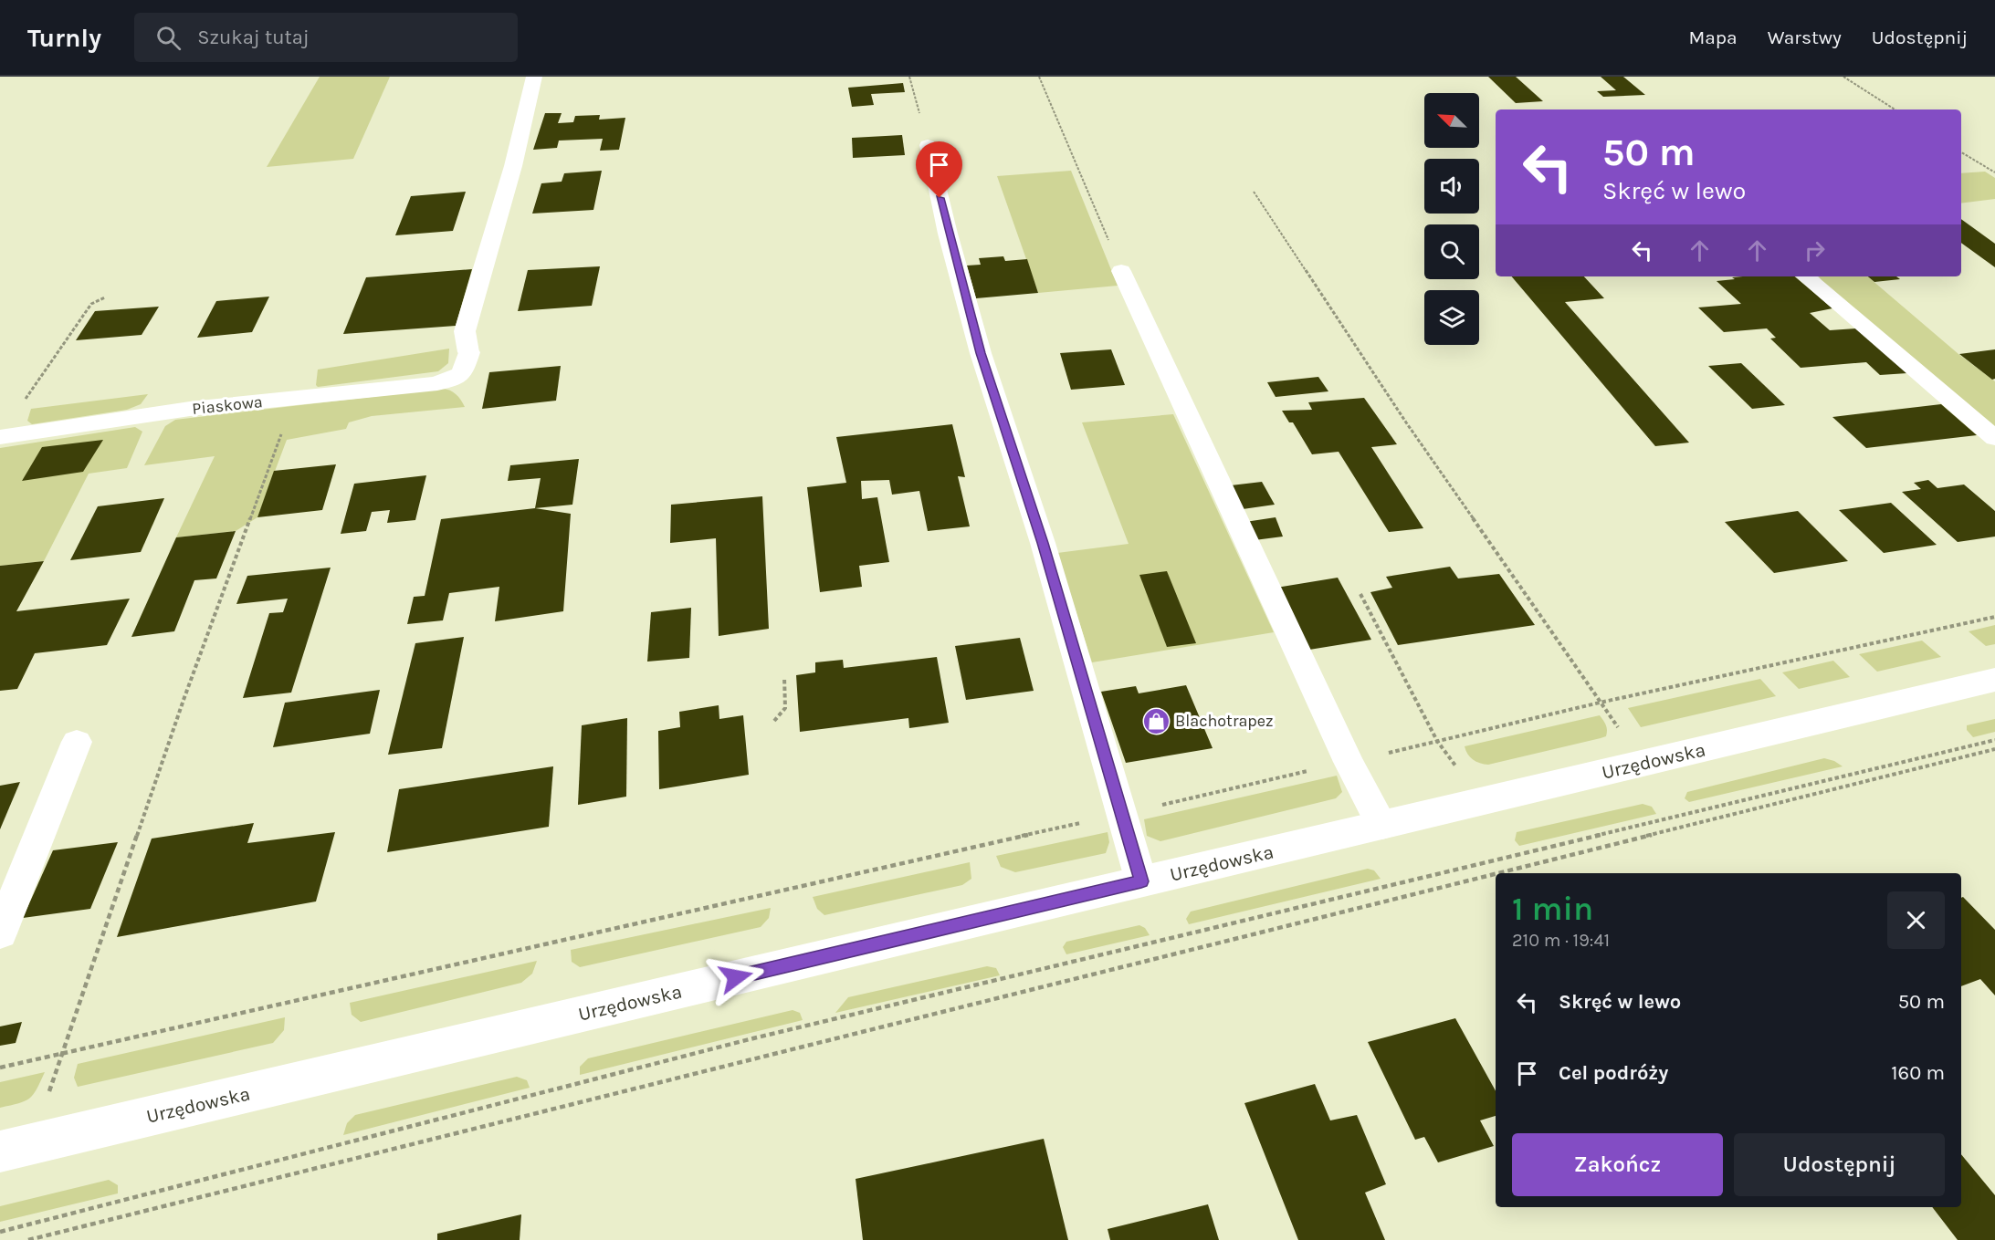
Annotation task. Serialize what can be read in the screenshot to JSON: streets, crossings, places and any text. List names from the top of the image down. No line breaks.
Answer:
{"streets":{"street":["Piaskowa","Urzędowska"]},"places":{"shop":["Blachotrapez"]},"north":"top left","page":{"header":"Turnly","search":"Szukaj tutaj","nav":["Mapa","Warstwy","Udostępnij"],"turn":["50 m","Skręć w lewo"],"heading":["1 min","210 m · 19:41"],"list":[{"name":"Skręć w lewo","value":"50 m"},{"name":"Cel podróży","value":"160 m"}],"buttons":["Zakończ","Udostępnij"]}}
